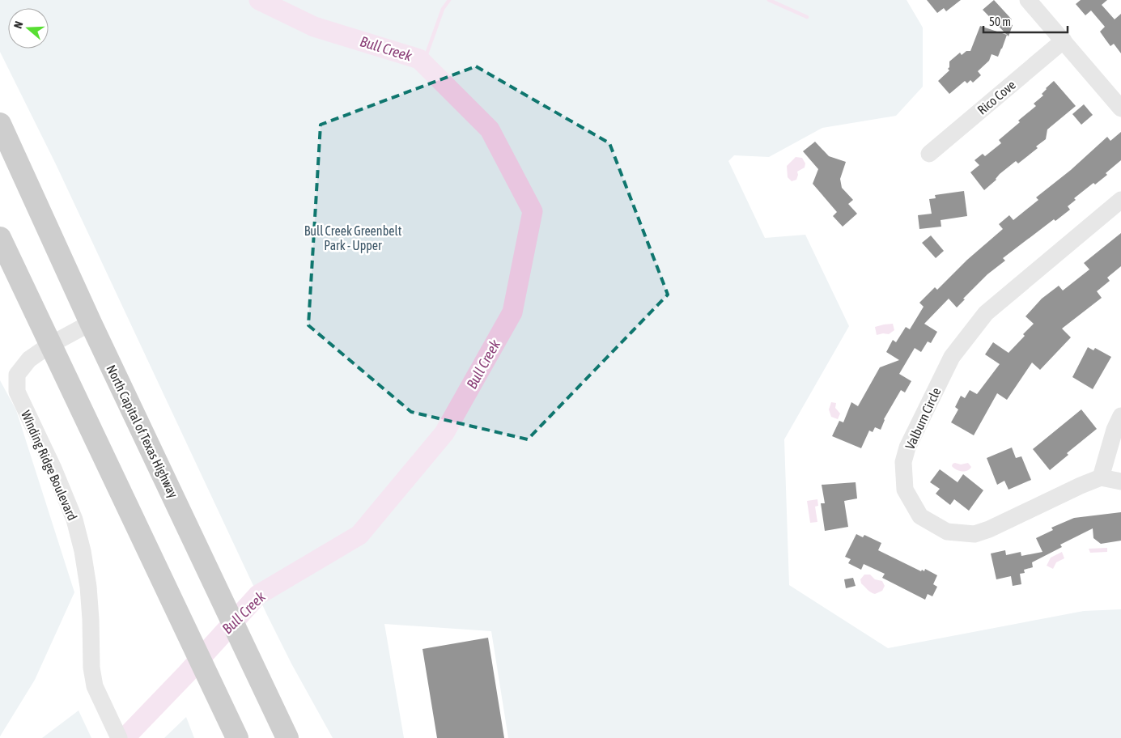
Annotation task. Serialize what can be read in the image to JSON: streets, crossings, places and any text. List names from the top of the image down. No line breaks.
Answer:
{"streets":{"highway":["North Capital of Texas Highway"],"street":["Rico Cove","Valburn Circle","Winding Ridge Boulevard"]},"crossings":[["North Capital of Texas Highway","Winding Ridge Boulevard"]],"water":["Bull Creek"],"parks":["Bull Creek Greenbelt Park - Upper"],"scale_bar":"50 m","north":"left"}
